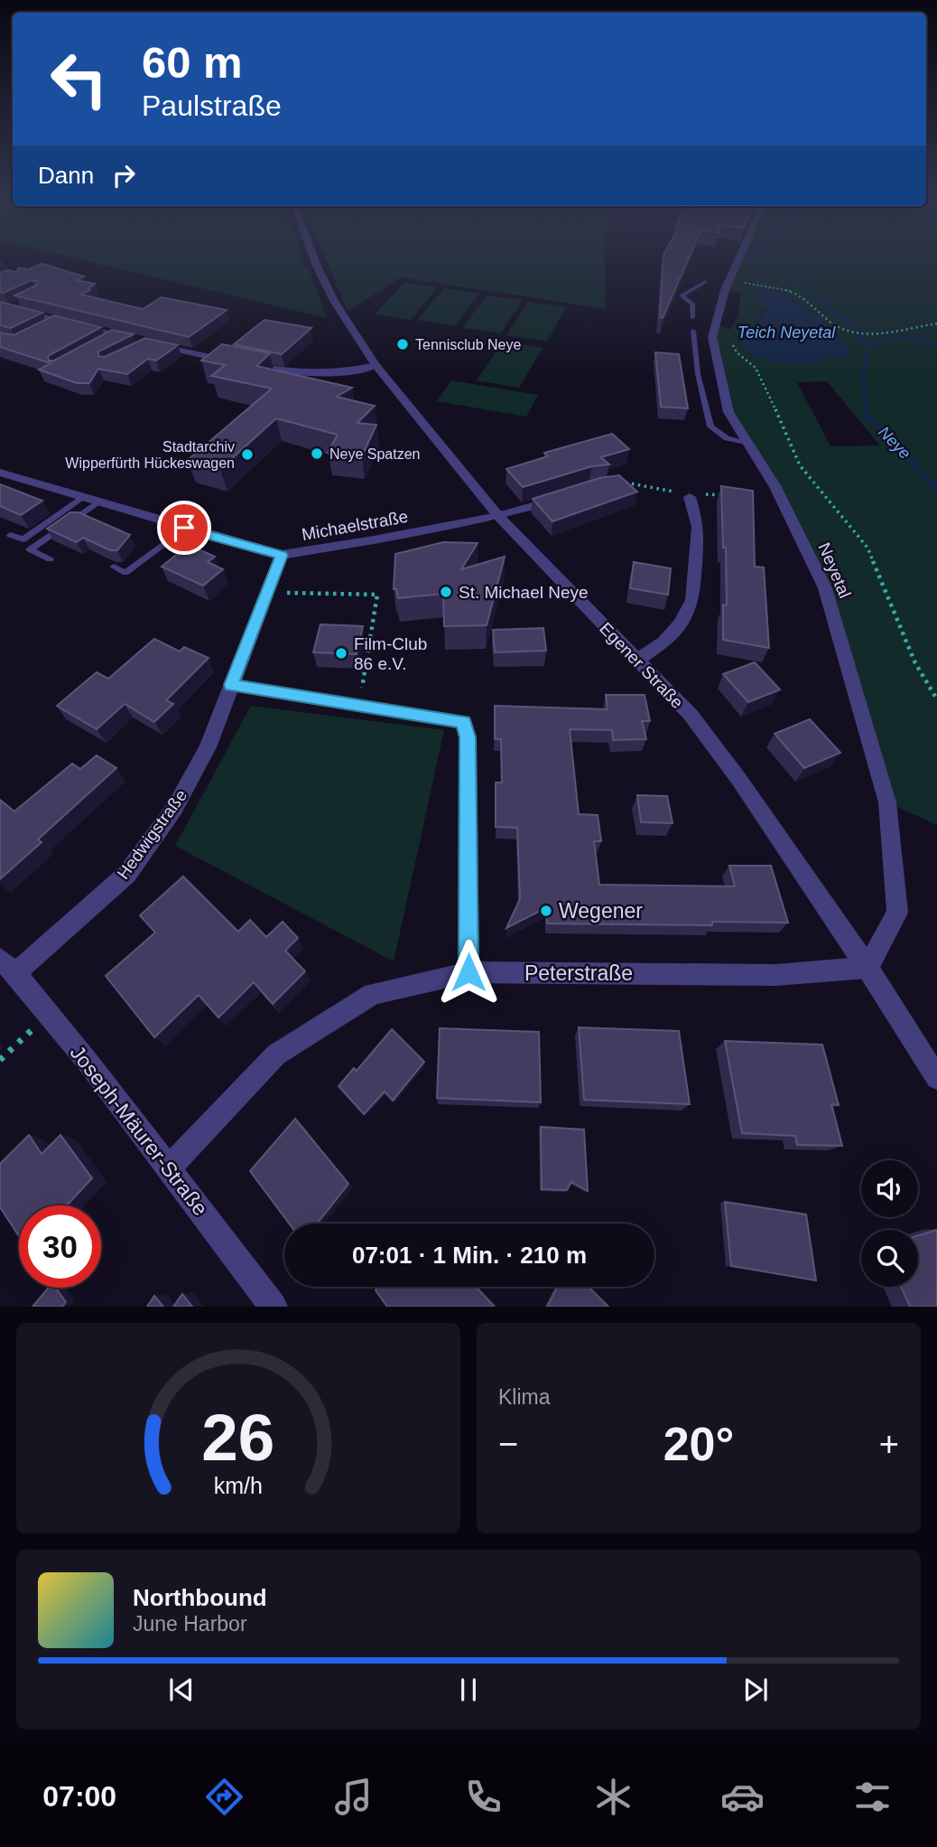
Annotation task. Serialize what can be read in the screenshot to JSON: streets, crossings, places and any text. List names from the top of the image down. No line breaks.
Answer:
{"streets":{"street":["Michaelstraße","Neyetal","Egener Straße","Hedwigstraße","Peterstraße","Joseph-Mäurer-Straße"]},"crossings":[["Michaelstraße","Egener Straße"],["Michaelstraße","Hedwigstraße"],["Neyetal","Egener Straße"],["Neyetal","Peterstraße"],["Egener Straße","Peterstraße"],["Hedwigstraße","Joseph-Mäurer-Straße"],["Peterstraße","Joseph-Mäurer-Straße"]],"water":["Teich Neyetal","Neye"],"places":["Tennisclub Neye","Neye Spatzen","Stadtarchiv Wipperfürth Hückeswagen","St. Michael Neye","Film-Club 86 e.V.","Wegener"],"page":{"turn":["60 m","Paulstraße"],"then":"Dann","limit":"30","trip":"07:01 · 1 Min. · 210 m","tile":"Klima","heat":["−","20°","+"],"song":["Northbound","June Harbor"],"tabs":"07:00","gauge":["26","km/h"]}}
